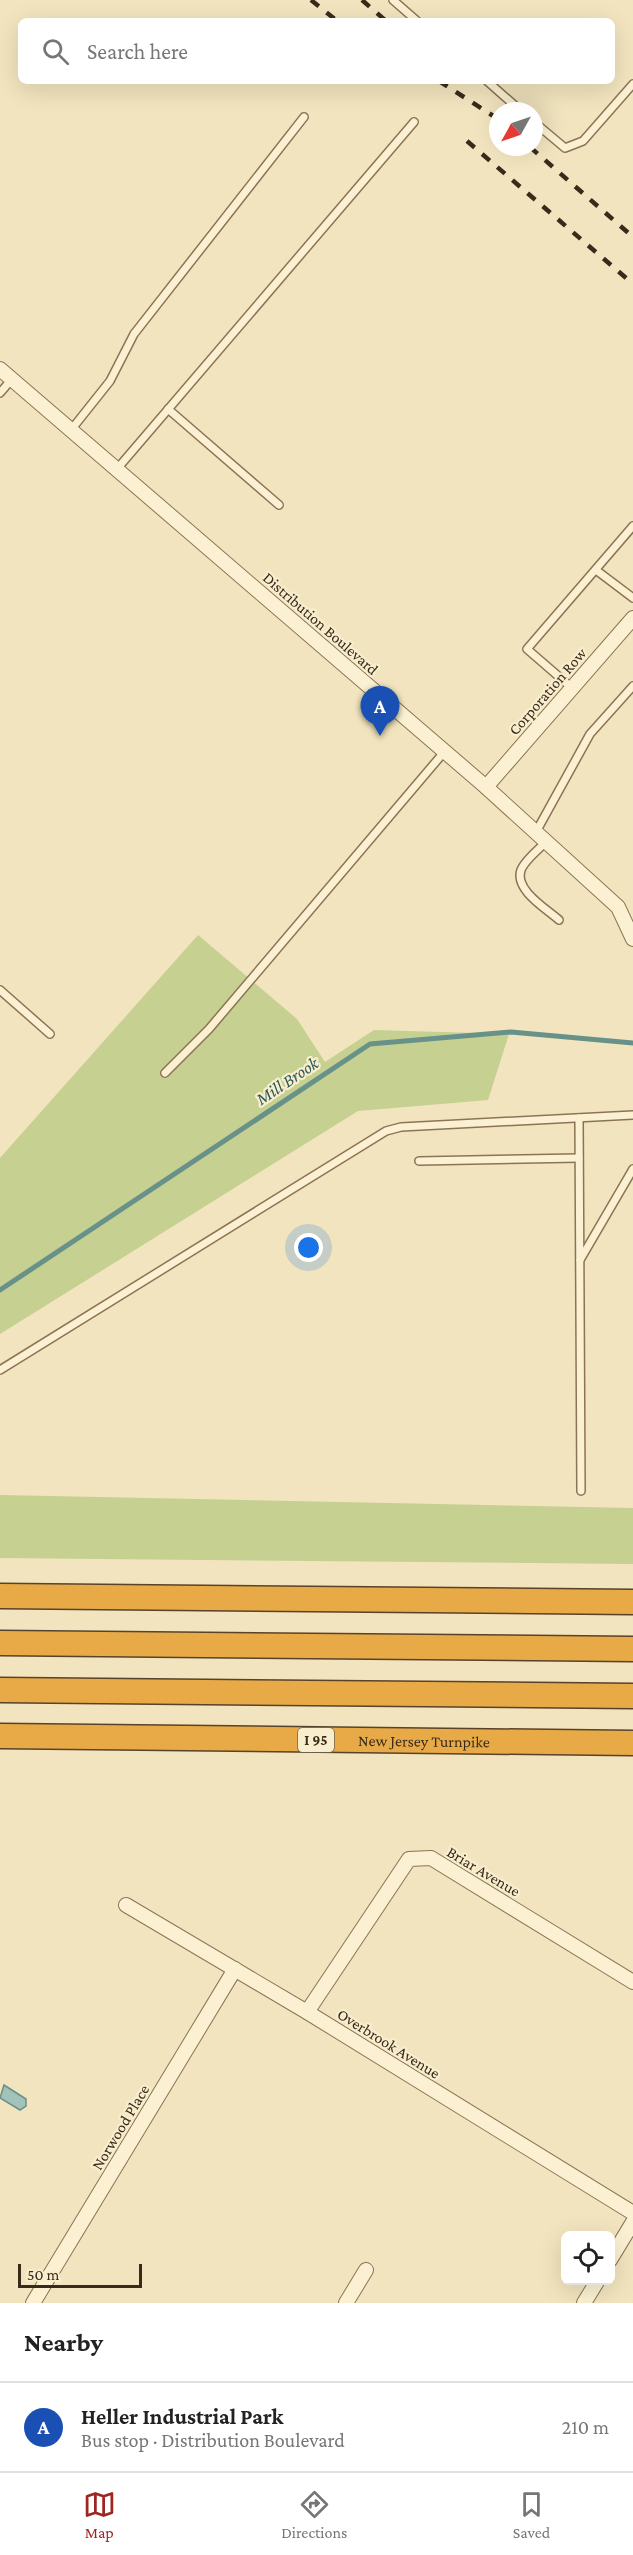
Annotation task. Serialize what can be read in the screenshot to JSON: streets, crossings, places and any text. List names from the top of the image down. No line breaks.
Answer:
{"streets":{"highway":["I 95","New Jersey Turnpike"],"street":["Distribution Boulevard","Corporation Row","Briar Avenue","Overbrook Avenue","Norwood Place"]},"crossings":[["Distribution Boulevard","Corporation Row"],["Briar Avenue","Overbrook Avenue"],["Overbrook Avenue","Norwood Place"]],"water":["Mill Brook"],"scale_bar":"50 m","north":"bottom left","page":{"search":"Search here","pins":"A","scale":"50 m","heading":"Nearby","list":[{"mark":"A","name":"Heller Industrial Park","note":"Bus stop · Distribution Boulevard","value":"210 m"}],"nav":["Map","Directions","Saved"]}}
